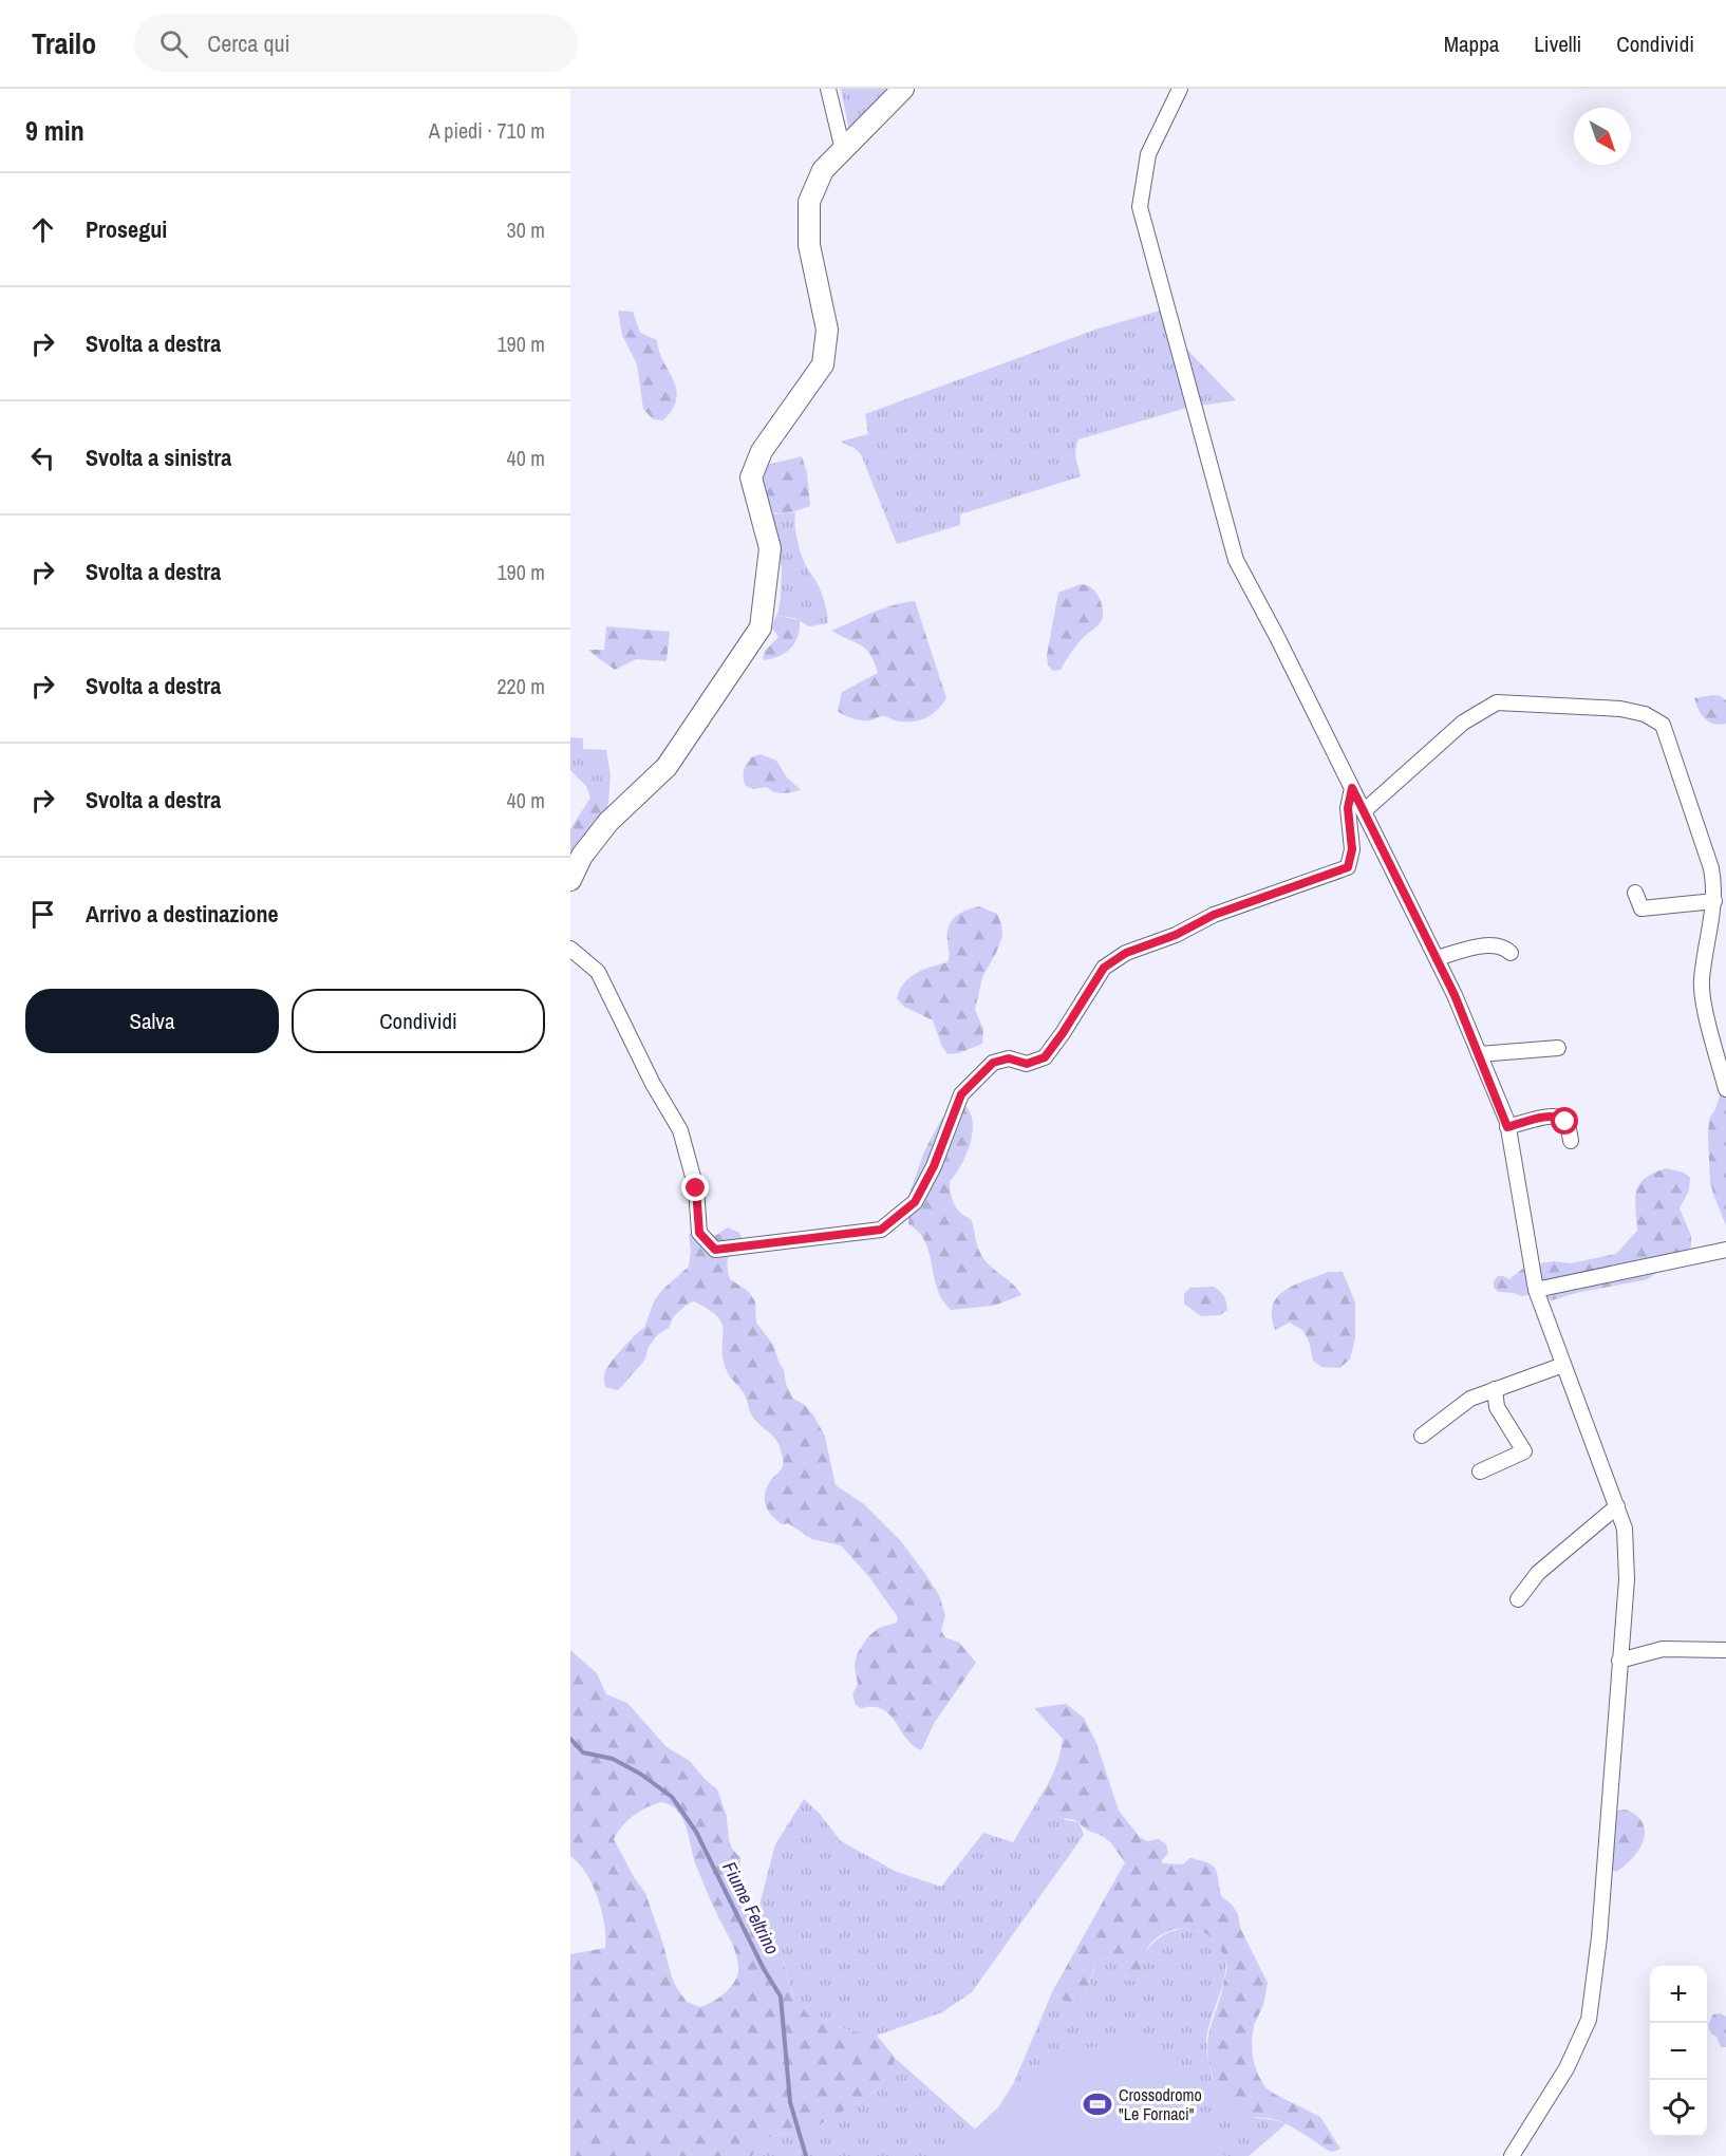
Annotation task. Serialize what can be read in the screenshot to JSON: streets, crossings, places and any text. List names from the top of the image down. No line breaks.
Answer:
{"water":["Fiume Feltrino"],"places":{"sports":["Crossodromo \"Le Fornaci\""]},"north":"bottom right","page":{"header":"Trailo","search":"Cerca qui","nav":["Mappa","Livelli","Condividi"],"heading":["9 min","A piedi · 710 m"],"list":[["Prosegui","30 m"],["Svolta a destra","190 m"],["Svolta a sinistra","40 m"],["Svolta a destra","190 m"],["Svolta a destra","220 m"],["Svolta a destra","40 m"],"Arrivo a destinazione"],"buttons":["Salva","Condividi"],"map_buttons":["+","−"]}}
